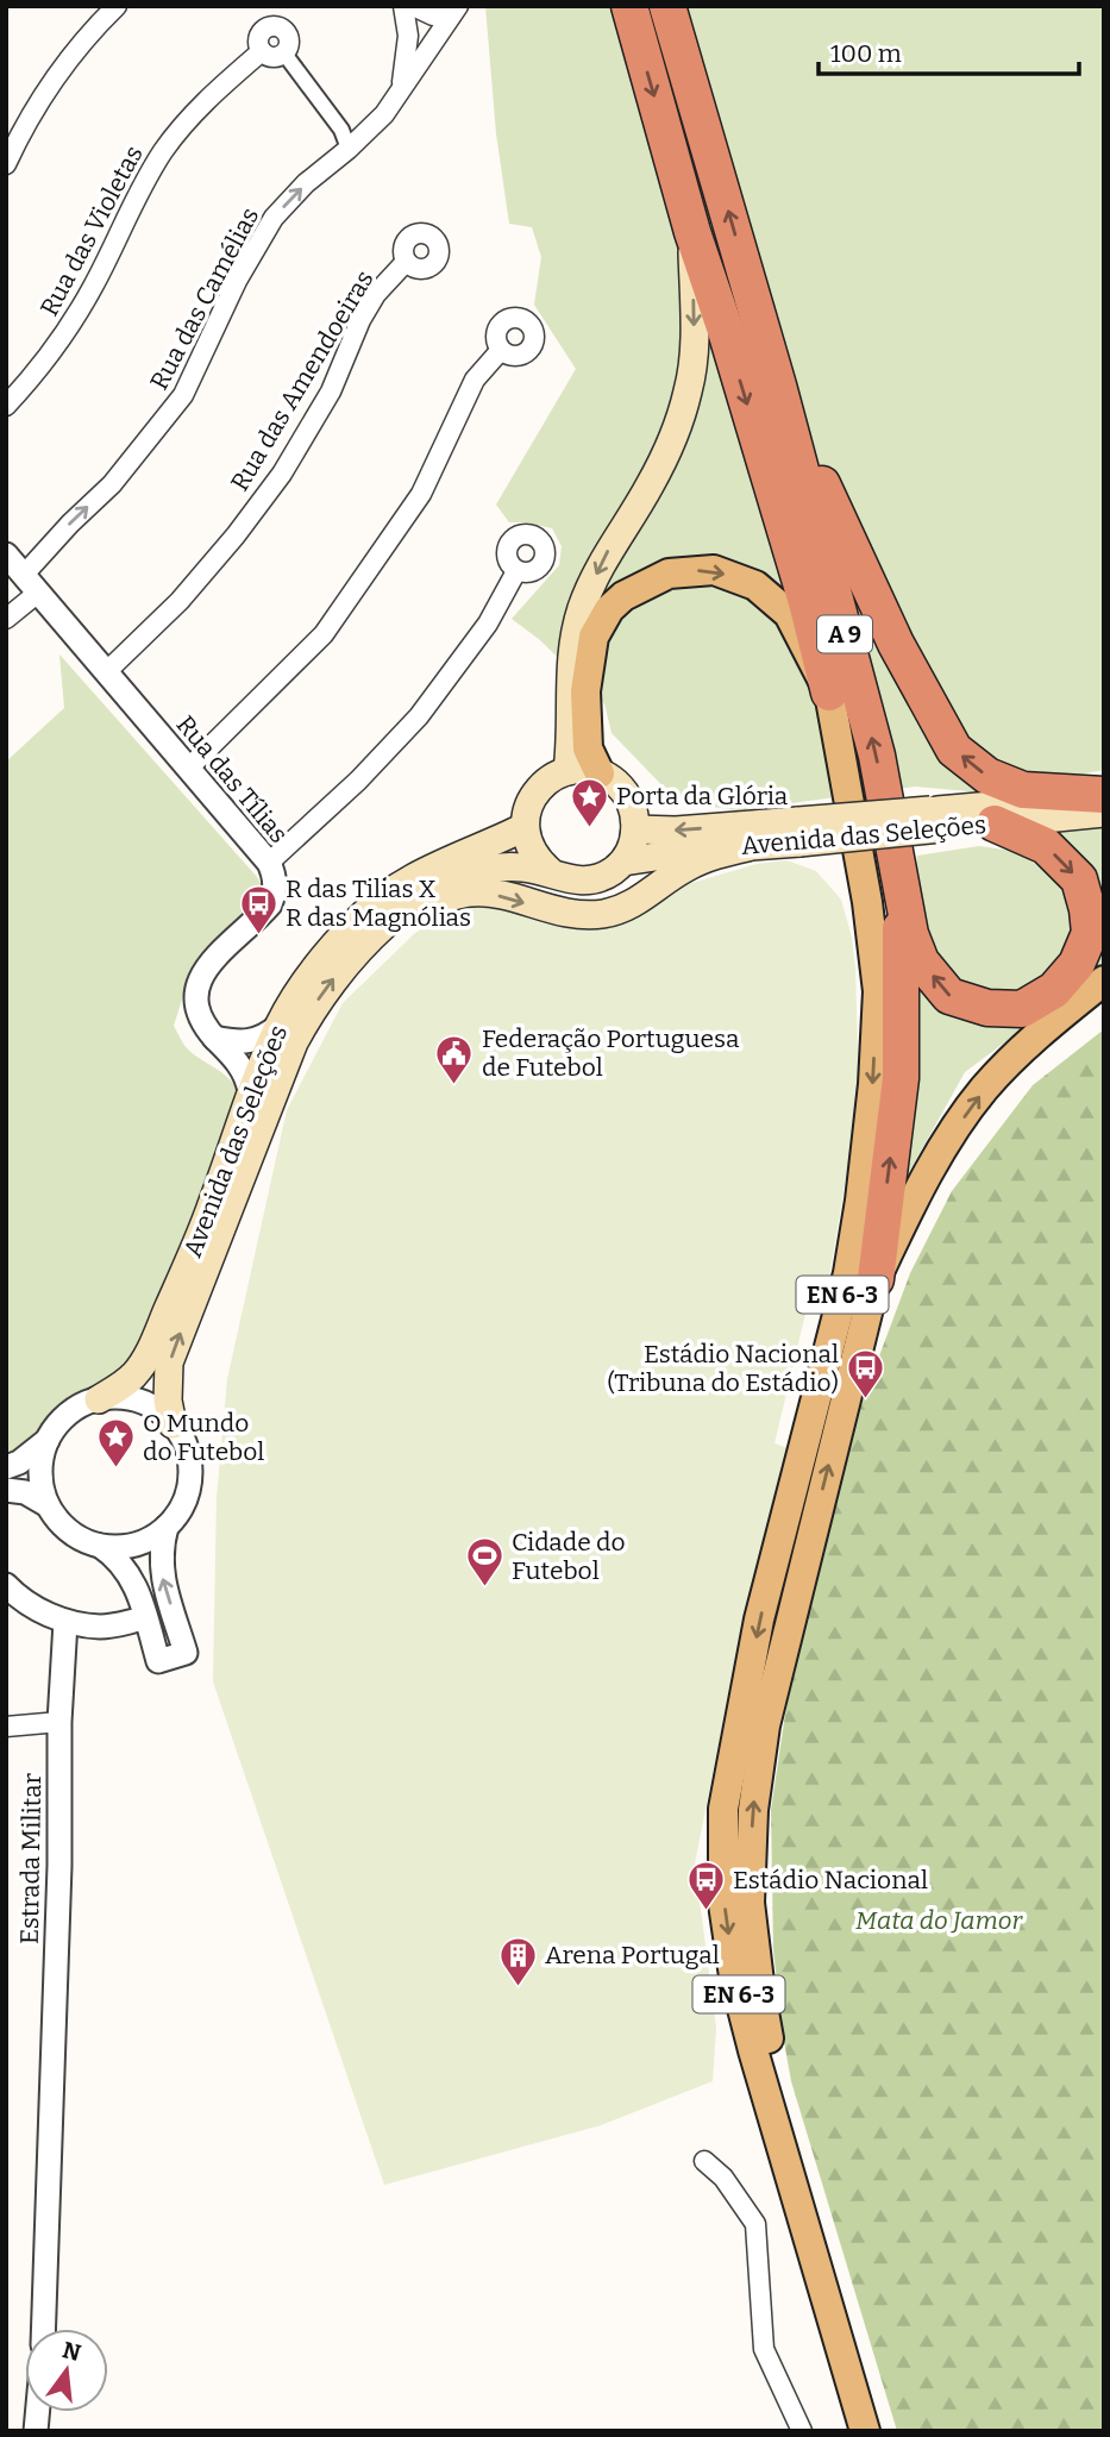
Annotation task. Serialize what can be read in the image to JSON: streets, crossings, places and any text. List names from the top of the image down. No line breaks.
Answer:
{"streets":{"highway":["A 9"],"main road":["Avenida das Seleções","EN 6-3"],"street":["Rua das Violetas","Rua das Camélias","Rua das Amendoeiras","Rua das Tílias","Estrada Militar"]},"crossings":[["Rua das Camélias","Rua das Tílias"],["Rua das Amendoeiras","Rua das Tílias"],["A 9","EN 6-3"],["Rua das Tílias","Avenida das Seleções"]],"one_way":["Rua das Camélias"],"parks":["Mata do Jamor"],"places":{"place":["Porta da Glória","O Mundo do Futebol"],"bus stop":["R das Tilias X R das Magnólias","Estádio Nacional (Tribuna do Estádio)","Estádio Nacional"],"public building":["Federação Portuguesa de Futebol"],"sports":["Cidade do Futebol"],"building":["Arena Portugal"]},"scale_bar":"100 m","north":"top"}
